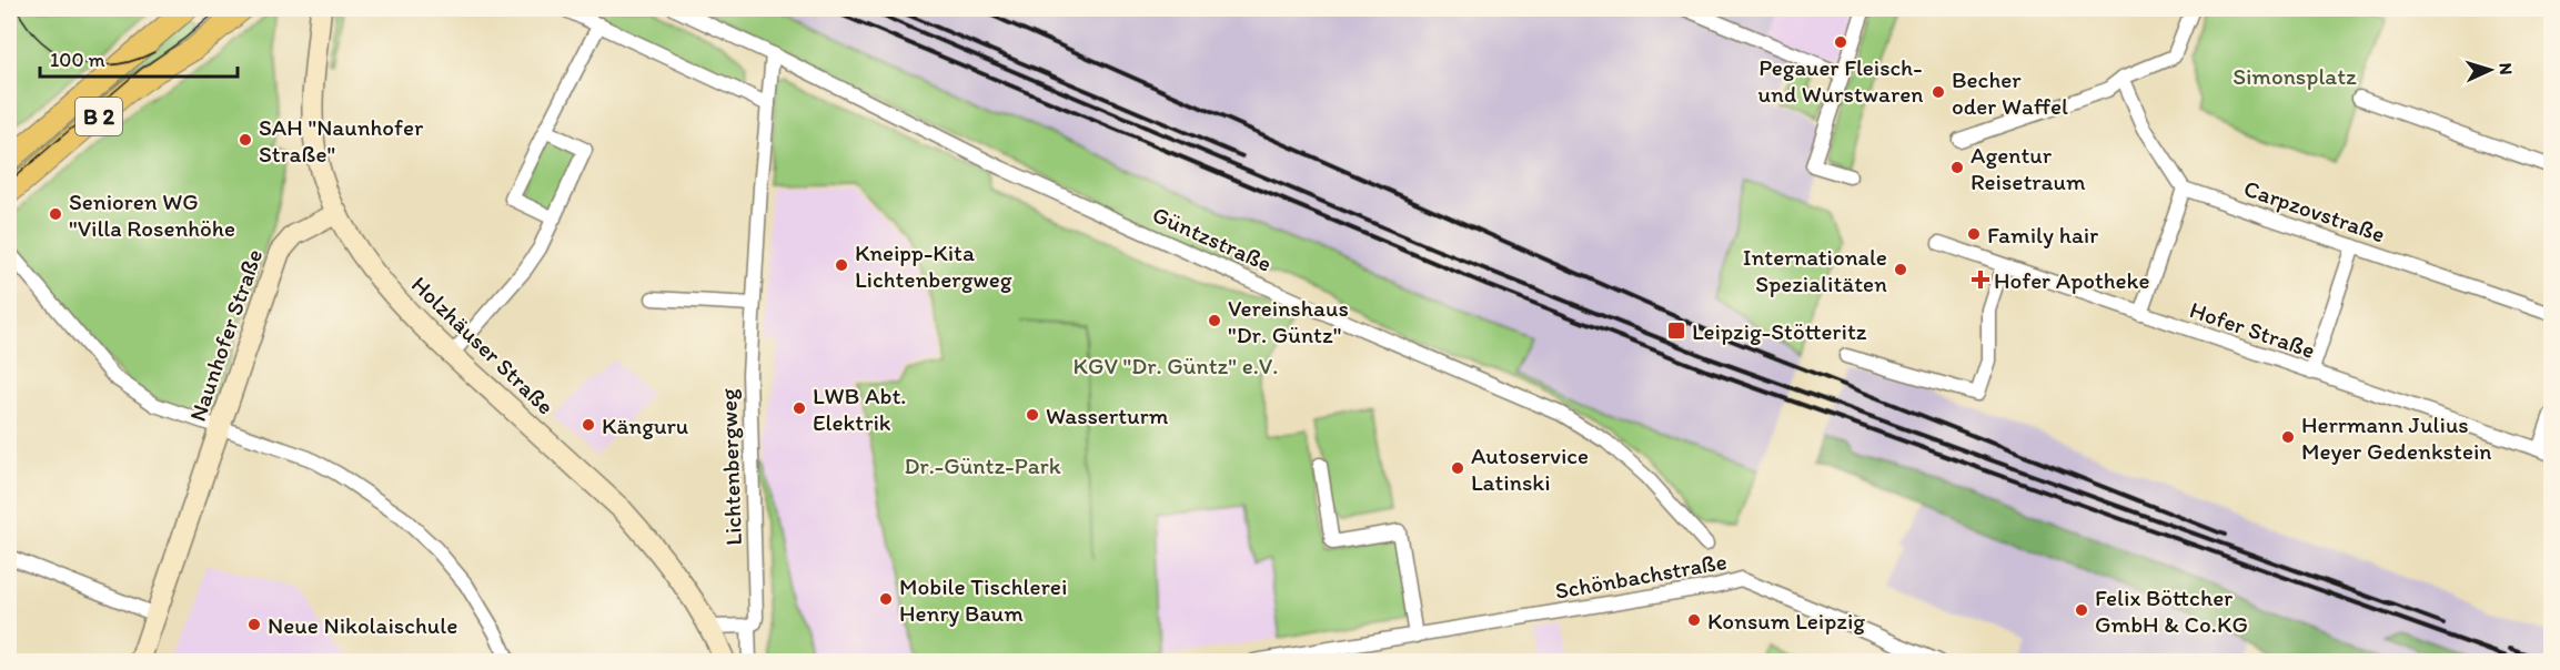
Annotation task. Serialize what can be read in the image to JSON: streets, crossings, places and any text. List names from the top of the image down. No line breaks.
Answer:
{"streets":{"main road":["B 2","Naunhofer Straße","Holzhäuser Straße"],"street":["Carpzovstraße","Güntzstraße","Hofer Straße","Lichtenbergweg","Schönbachstraße"]},"crossings":[["Güntzstraße","Lichtenbergweg"],["Naunhofer Straße","Holzhäuser Straße"]],"parks":["Simonsplatz","KGV \"Dr. Güntz\" e.V.","Dr.-Güntz-Park"],"places":{"other":["Pegauer Fleisch- und Wurstwaren","Becher oder Waffel","SAH \"Naunhofer Straße\"","Agentur Reisetraum","Senioren WG \"Villa Rosenhöhe","Family hair","Kneipp-Kita Lichtenbergweg","Internationale Spezialitäten","Vereinshaus \"Dr. Güntz\"","LWB Abt. Elektrik","Wasserturm","Känguru","Herrmann Julius Meyer Gedenkstein","Autoservice Latinski","Mobile Tischlerei Henry Baum","Felix Böttcher GmbH & Co.KG","Konsum Leipzig","Neue Nikolaischule"],"health":["Hofer Apotheke"],"transit":["Leipzig-Stötteritz"]},"scale_bar":"100 m","north":"right"}
